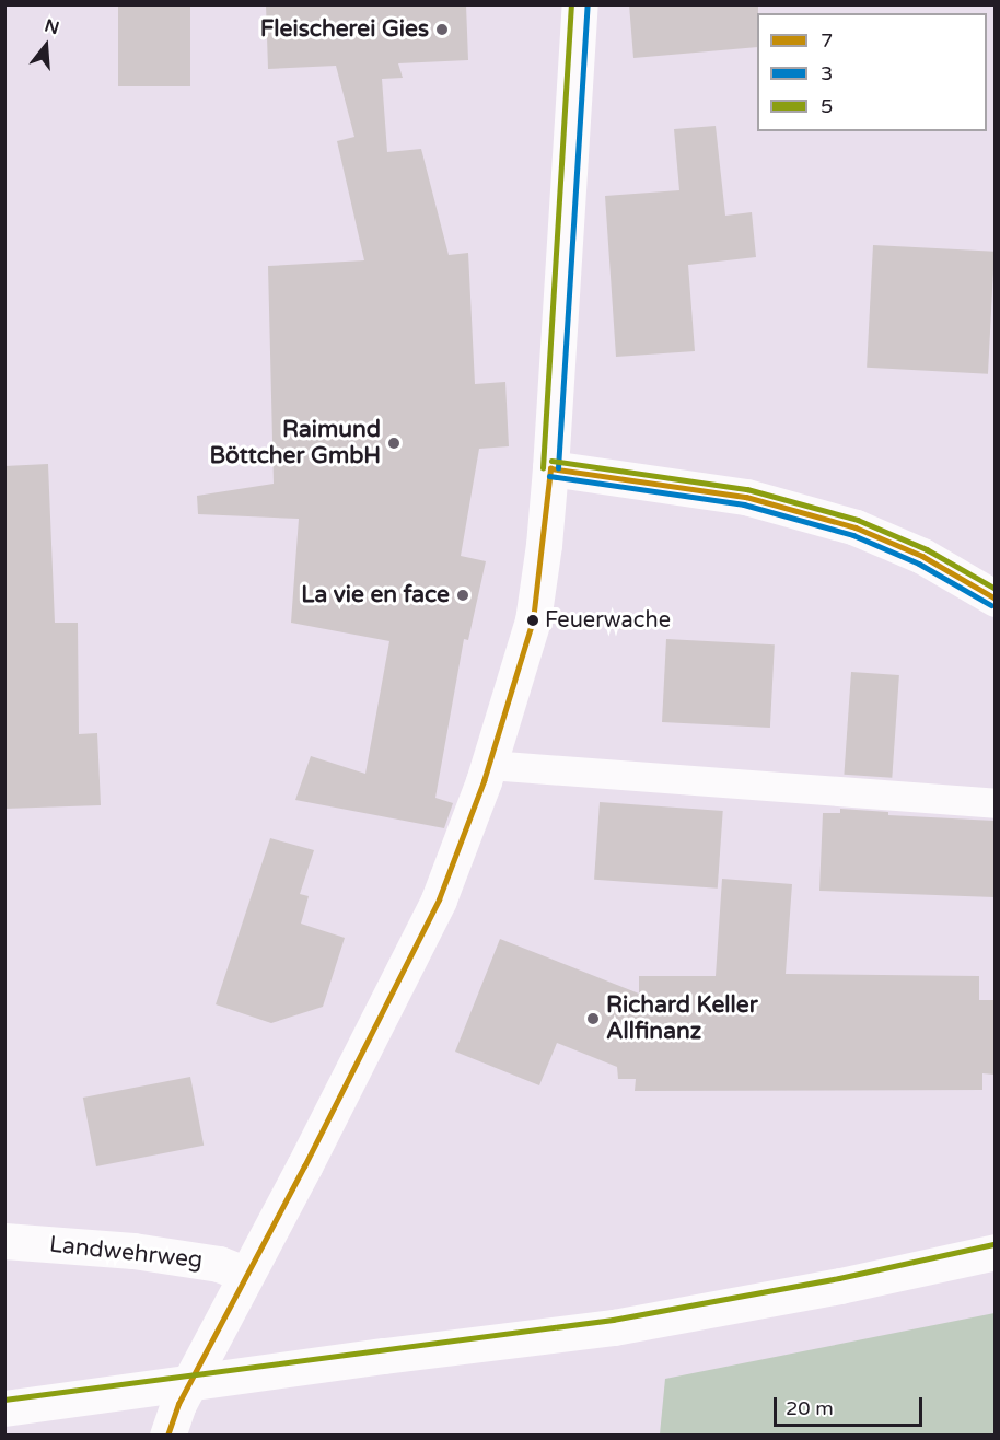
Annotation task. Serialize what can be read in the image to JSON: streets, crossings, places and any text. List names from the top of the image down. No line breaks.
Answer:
{"streets":{"street":["Landwehrweg"]},"places":["Fleischerei Gies","Raimund Böttcher GmbH","La vie en face","Feuerwache","Richard Keller Allfinanz"],"lines":["transit line 3","transit line 5","transit line 7"],"legend":["7","3","5"],"scale_bar":"20 m","north":"top"}
